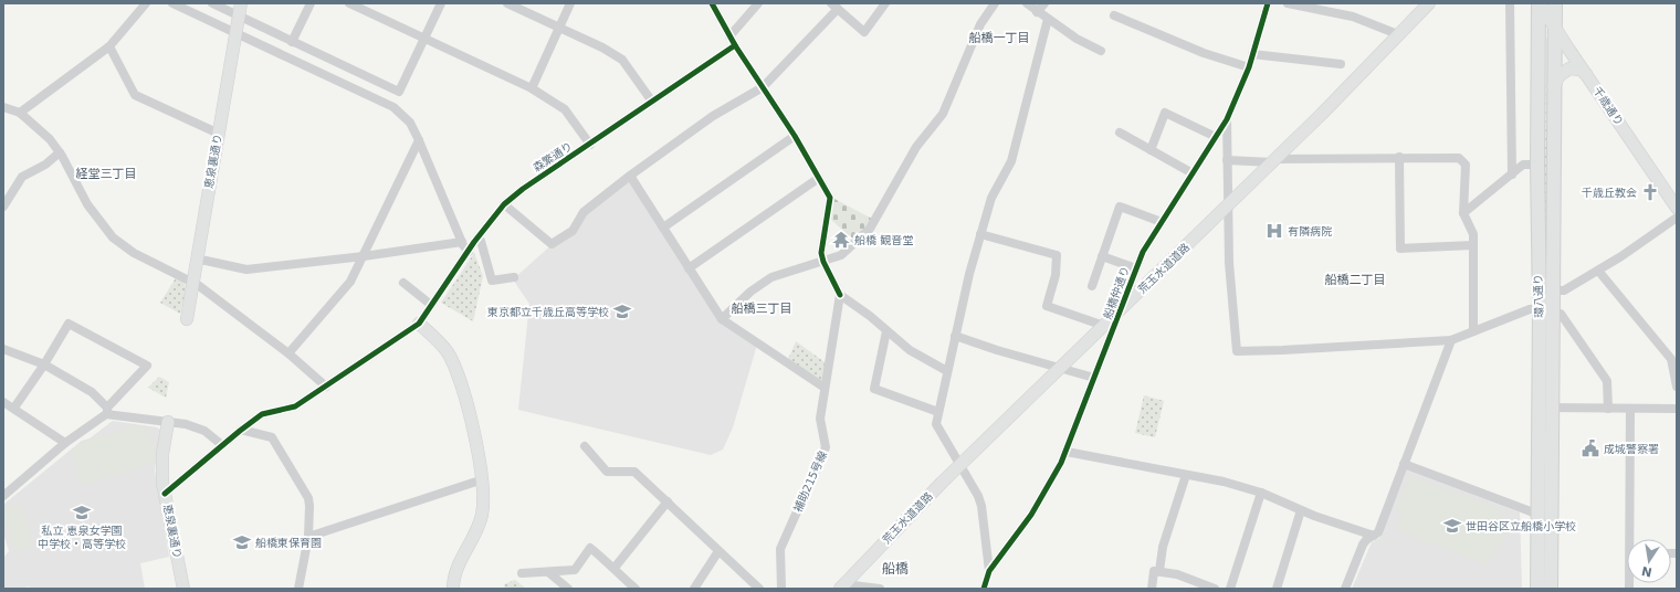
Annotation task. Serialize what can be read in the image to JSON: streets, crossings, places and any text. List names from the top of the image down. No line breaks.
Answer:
{"streets":{"main road":["環八通り"],"street":["千歳通り","森繁通り","恵泉裏通り","荒玉水道道路","船橋仲通り","補助215号線"]},"crossings":[["千歳通り","環八通り"],["荒玉水道道路","船橋仲通り"]],"districts":["船橋一丁目","経堂三丁目","船橋二丁目","船橋三丁目","船橋"],"places":{"church":["千歳丘教会"],"hospital":["有隣病院"],"temple":["船橋 観音堂"],"school or university":["東京都立千歳丘高等学校","私立 恵泉女学園 中学校・高等学校","世田谷区立船橋小学校","船橋東保育園"],"public building":["成城警察署"]},"north":"bottom"}
